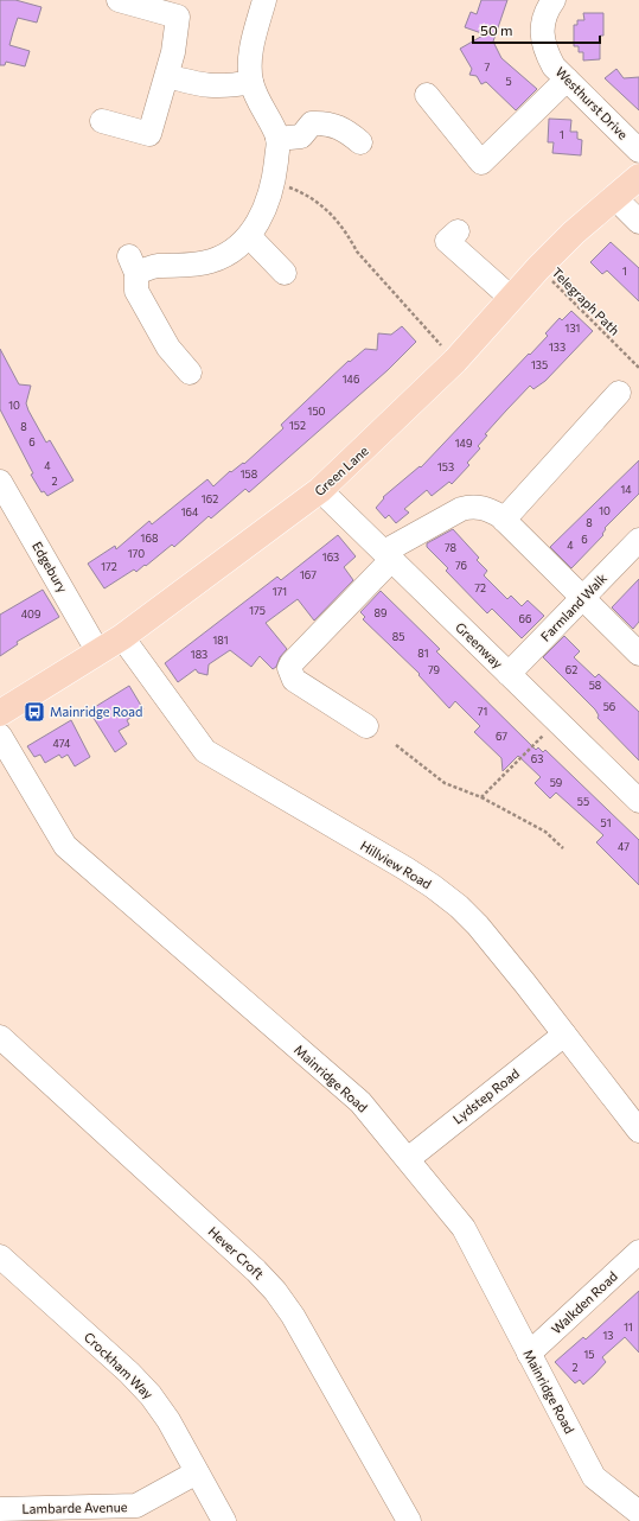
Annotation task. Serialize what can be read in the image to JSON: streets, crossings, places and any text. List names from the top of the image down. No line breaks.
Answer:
{"streets":{"main road":["Green Lane"],"street":["Westhurst Drive","Edgebury","Farmland Walk","Greenway","Hillview Road","Mainridge Road","Lydstep Road","Hever Croft","Walkden Road","Crockham Way","Lambarde Avenue"],"path":["Telegraph Path"]},"crossings":[["Telegraph Path","Green Lane"],["Green Lane","Edgebury"],["Green Lane","Greenway"],["Green Lane","Hillview Road"],["Farmland Walk","Greenway"],["Hillview Road","Lydstep Road"],["Mainridge Road","Lydstep Road"],["Mainridge Road","Walkden Road"],["Crockham Way","Lambarde Avenue"]],"places":{"bus stop":["Mainridge Road"]},"house_numbers":["7","5","1","1","131","133","135","146","10","150","152","8","6","149","4","153","158","2","14","162","10","164","8","168","6","4","78","170","163","76","172","167","72","171","175","89","409","66","85","181","81","183","79","62","58","56","71","67","474","63","59","55","51","47","11","13","15","2"],"scale_bar":"50 m"}
